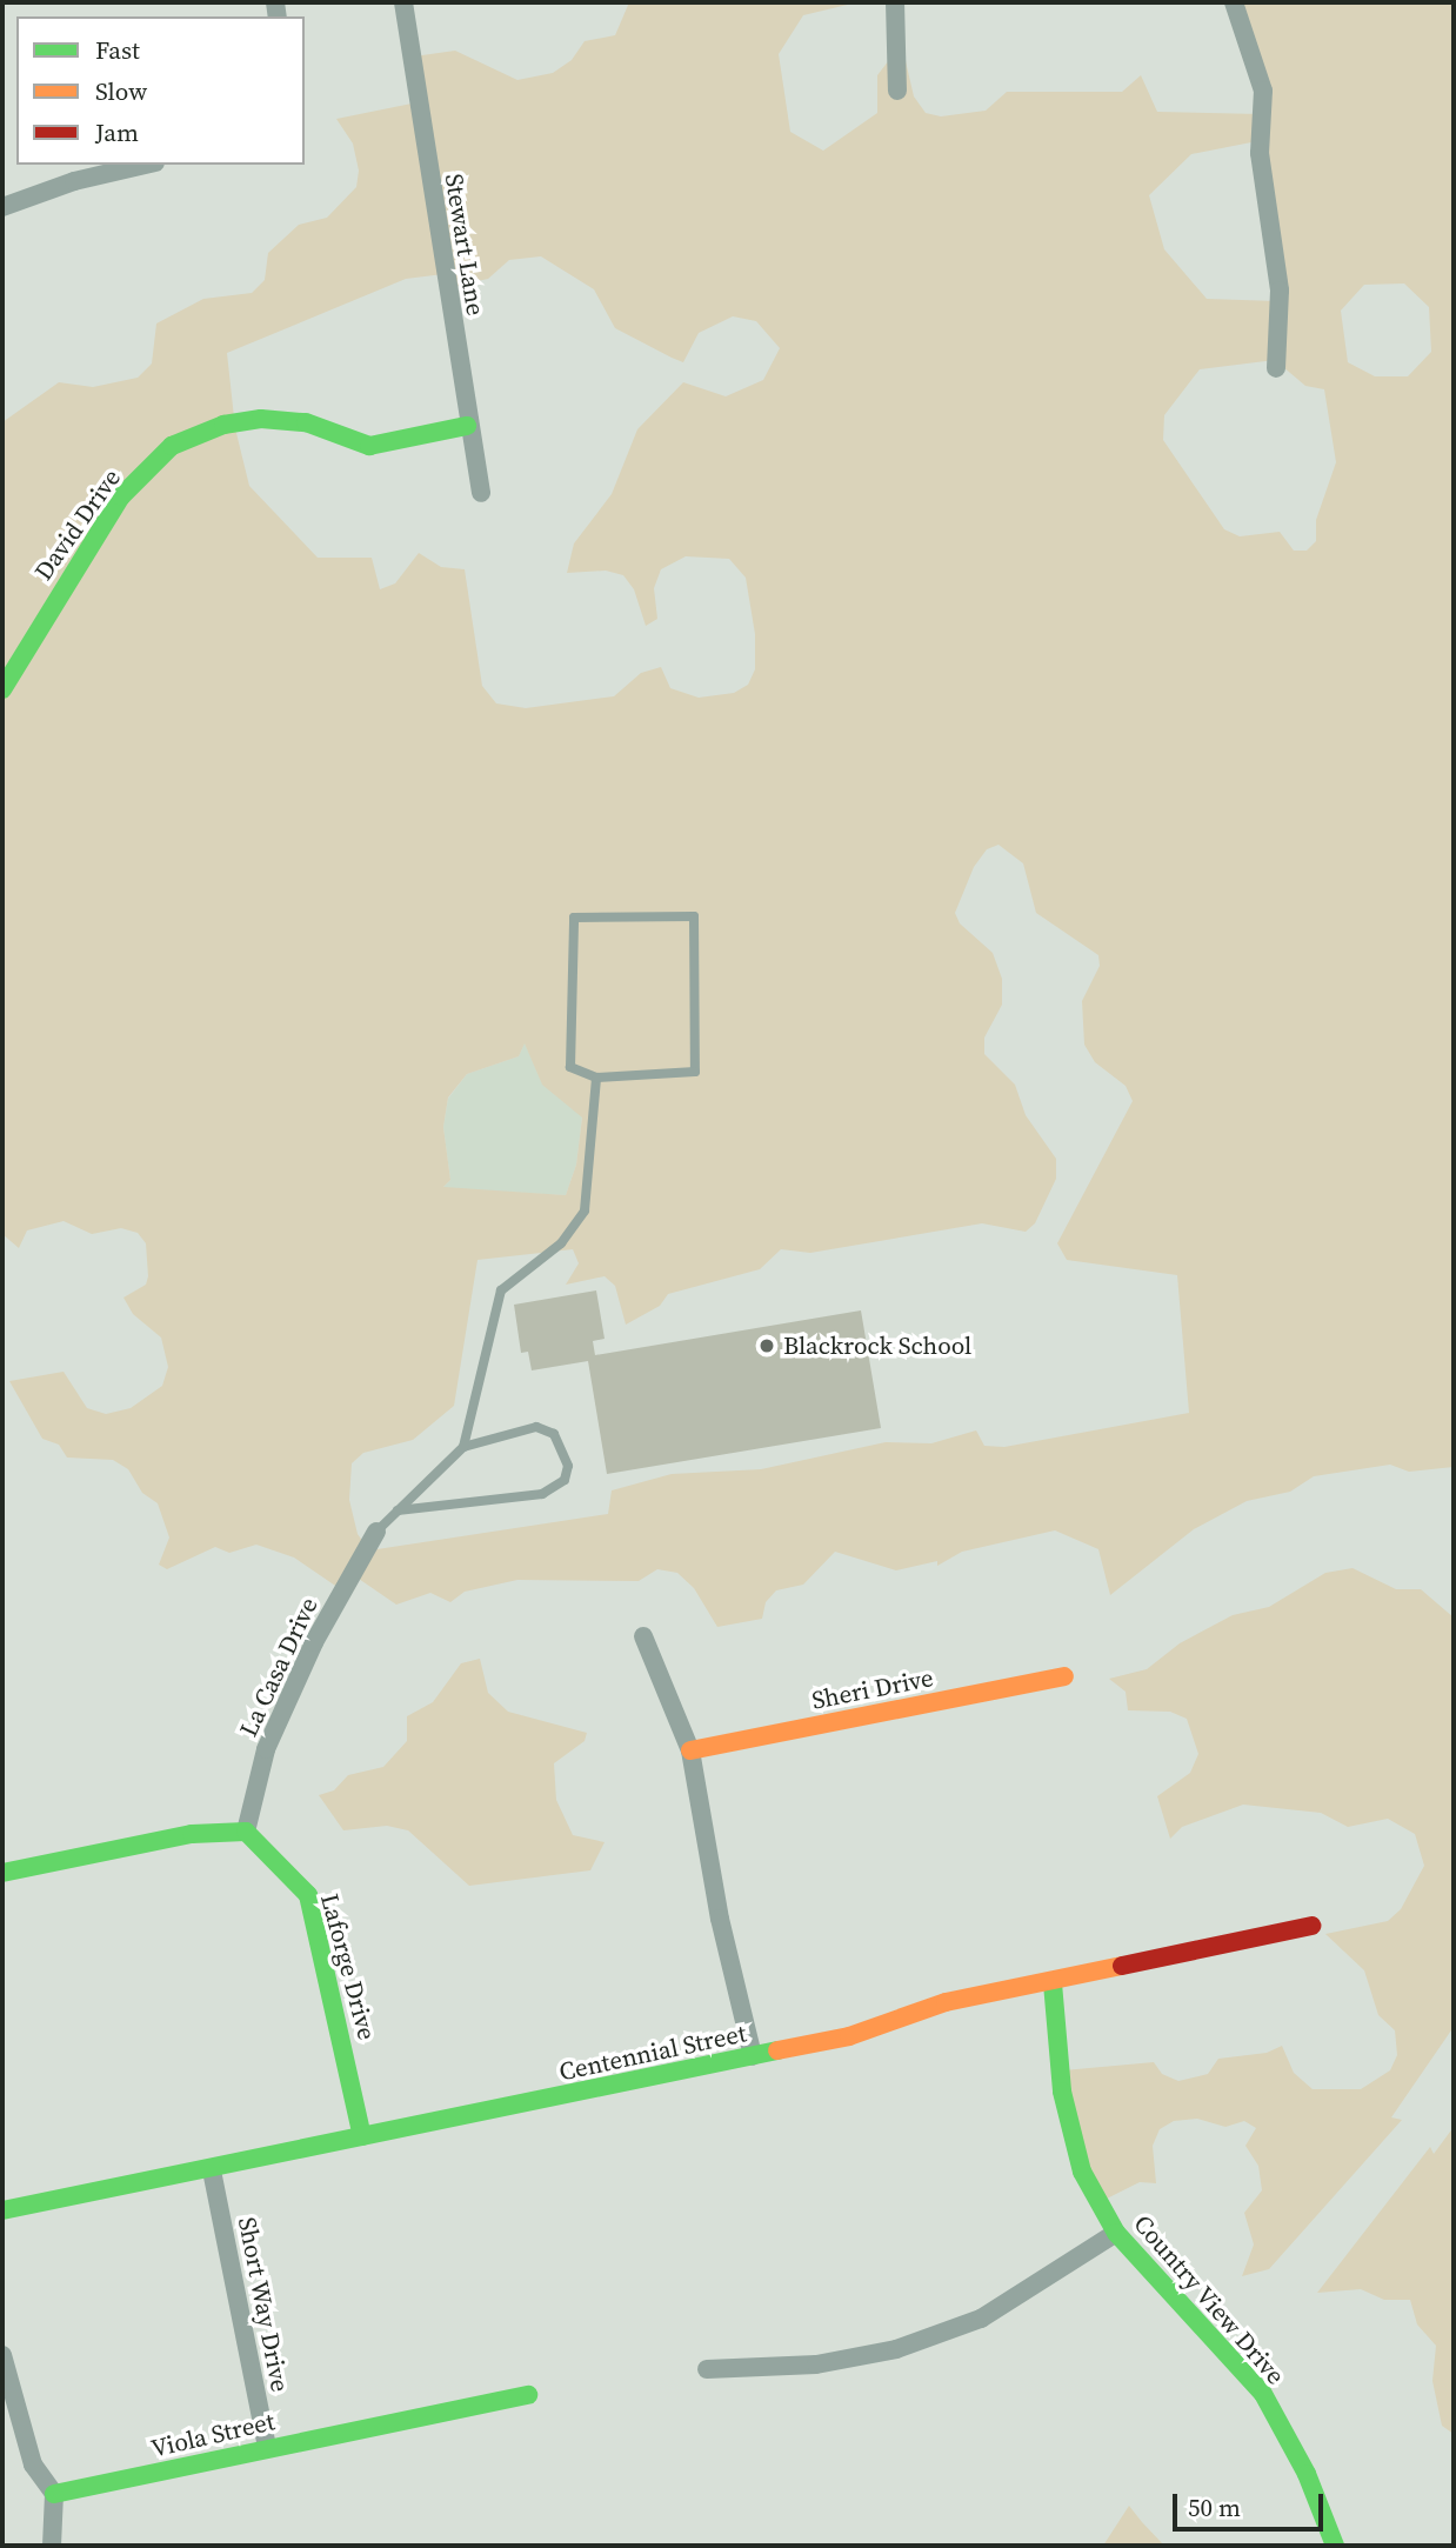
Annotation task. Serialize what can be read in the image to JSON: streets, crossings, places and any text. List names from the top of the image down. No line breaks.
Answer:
{"streets":{"street":["Stewart Lane","David Drive","La Casa Drive","Sheri Drive","Laforge Drive","Centennial Street","Country View Drive","Short Way Drive","Viola Street"]},"crossings":[["Stewart Lane","David Drive"],["La Casa Drive","Laforge Drive"],["Laforge Drive","Centennial Street"],["Centennial Street","Country View Drive"],["Centennial Street","Short Way Drive"],["Short Way Drive","Viola Street"]],"places":["Blackrock School"],"legend":["Fast","Slow","Jam"],"scale_bar":"50 m"}
